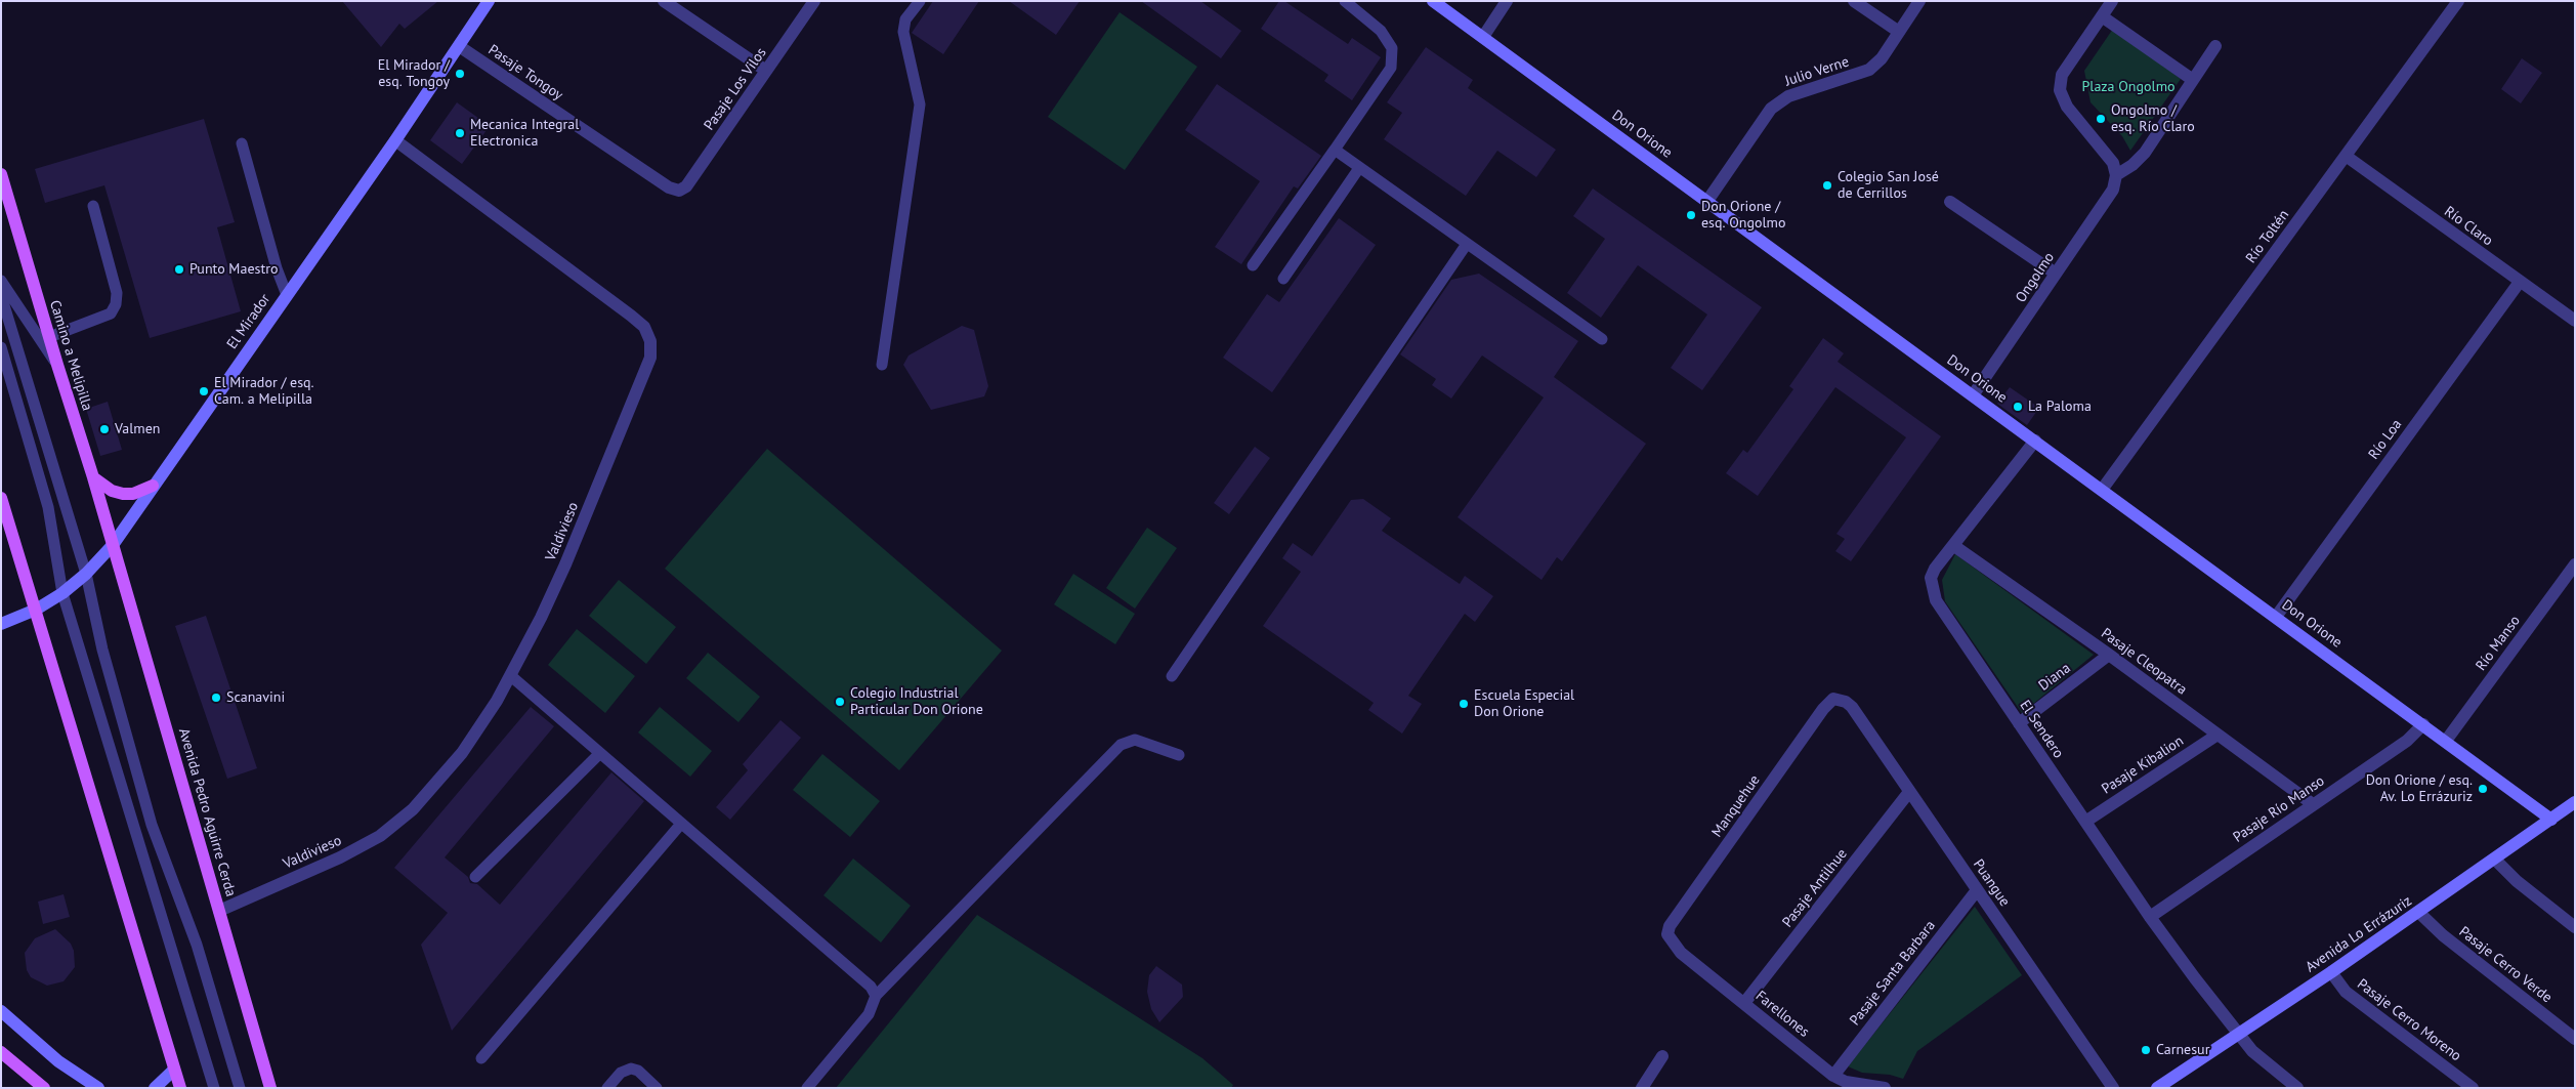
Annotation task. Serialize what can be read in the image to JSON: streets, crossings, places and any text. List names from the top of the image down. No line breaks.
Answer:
{"streets":{"main road":["Don Orione","El Mirador","Camino a Melipilla","Avenida Pedro Aguirre Cerda","Avenida Lo Errázuriz"],"street":["Julio Verne","Pasaje Tongoy","Pasaje Los Vilos","Río Claro","Río Toltén","Ongolmo","Río Loa","Valdivieso","Río Manso","Pasaje Cleopatra","Diana","El Sendero","Pasaje Kibalion","Manquehue","Pasaje Río Manso","Puangue","Pasaje Antilhue","Pasaje Cerro Verde","Pasaje Santa Barbara","Farellones","Pasaje Cerro Moreno"]},"crossings":[["Julio Verne","Don Orione"],["Pasaje Tongoy","Pasaje Los Vilos"],["Pasaje Tongoy","El Mirador"],["Don Orione","Río Toltén"],["Don Orione","Ongolmo"],["Don Orione","Río Loa"],["Don Orione","Río Manso"],["Don Orione","El Sendero"],["Don Orione","Pasaje Río Manso"],["Don Orione","Avenida Lo Errázuriz"],["Río Claro","Río Toltén"],["Río Claro","Río Loa"],["El Mirador","Camino a Melipilla"],["El Mirador","Valdivieso"],["El Mirador","Avenida Pedro Aguirre Cerda"],["Camino a Melipilla","Avenida Pedro Aguirre Cerda"],["Valdivieso","Avenida Pedro Aguirre Cerda"],["Pasaje Cleopatra","Diana"],["Pasaje Cleopatra","El Sendero"],["Pasaje Cleopatra","Pasaje Kibalion"],["Pasaje Cleopatra","Pasaje Río Manso"],["Diana","El Sendero"],["El Sendero","Pasaje Kibalion"],["El Sendero","Pasaje Río Manso"],["El Sendero","Avenida Lo Errázuriz"],["Manquehue","Puangue"],["Manquehue","Farellones"],["Puangue","Pasaje Antilhue"],["Puangue","Pasaje Santa Barbara"],["Pasaje Antilhue","Farellones"],["Avenida Lo Errázuriz","Pasaje Cerro Verde"],["Avenida Lo Errázuriz","Pasaje Cerro Moreno"],["Pasaje Santa Barbara","Farellones"]],"parks":["Plaza Ongolmo"],"places":["El Mirador / esq. Tongoy","Ongolmo / esq. Río Claro","Mecanica Integral Electronica","Colegio San José de Cerrillos","Don Orione / esq. Ongolmo","Punto Maestro","El Mirador / esq. Cam. a Melipilla","La Paloma","Valmen","Scanavini","Colegio Industrial Particular Don Orione","Escuela Especial Don Orione","Don Orione / esq. Av. Lo Errázuriz","Carnesur"]}
